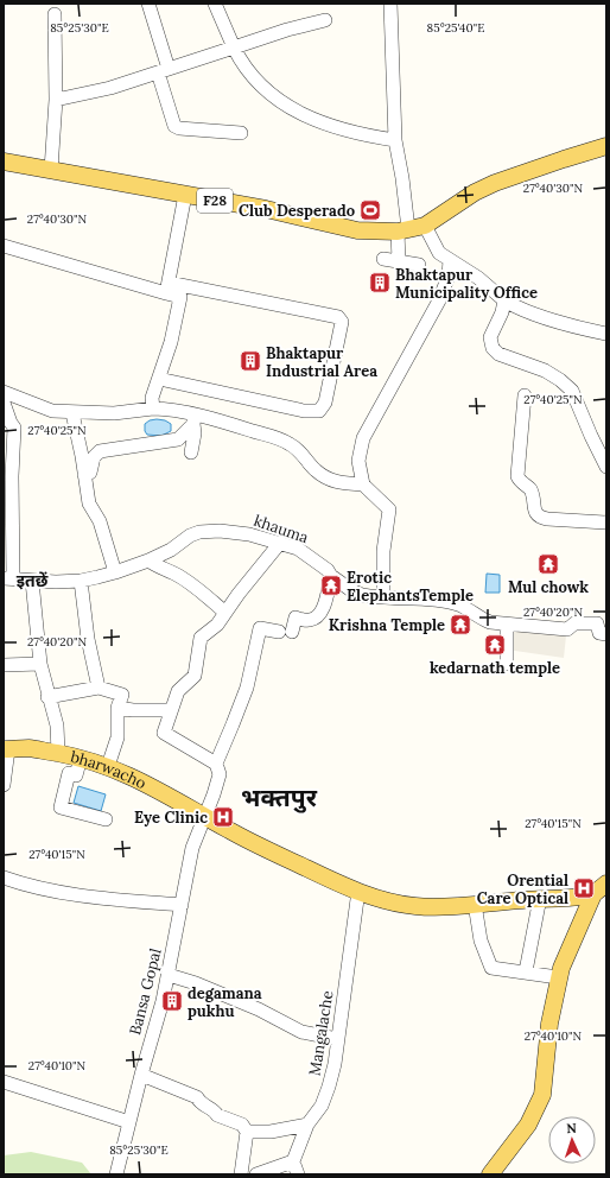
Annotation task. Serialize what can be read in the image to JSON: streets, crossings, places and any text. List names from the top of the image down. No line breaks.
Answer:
{"streets":{"main road":["F28","bharwacho"],"street":["khauma","Bansa Gopal","Mangalache"]},"crossings":[["bharwacho","Bansa Gopal"],["bharwacho","Mangalache"]],"districts":["इतछें","भक्तपुर"],"places":{"sports":["Club Desperado"],"building":["Bhaktapur Municipality Office","Bhaktapur Industrial Area","degamana pukhu"],"temple":["Mul chowk","Erotic ElephantsTemple","Krishna Temple","kedarnath temple"],"hospital":["Eye Clinic","Orential Care Optical"]},"north":"top","coordinates":["85°25'30\"E","85°25'40\"E","27°40'30\"N","27°40'25\"N","27°40'20\"N","27°40'15\"N","27°40'10\"N"]}
